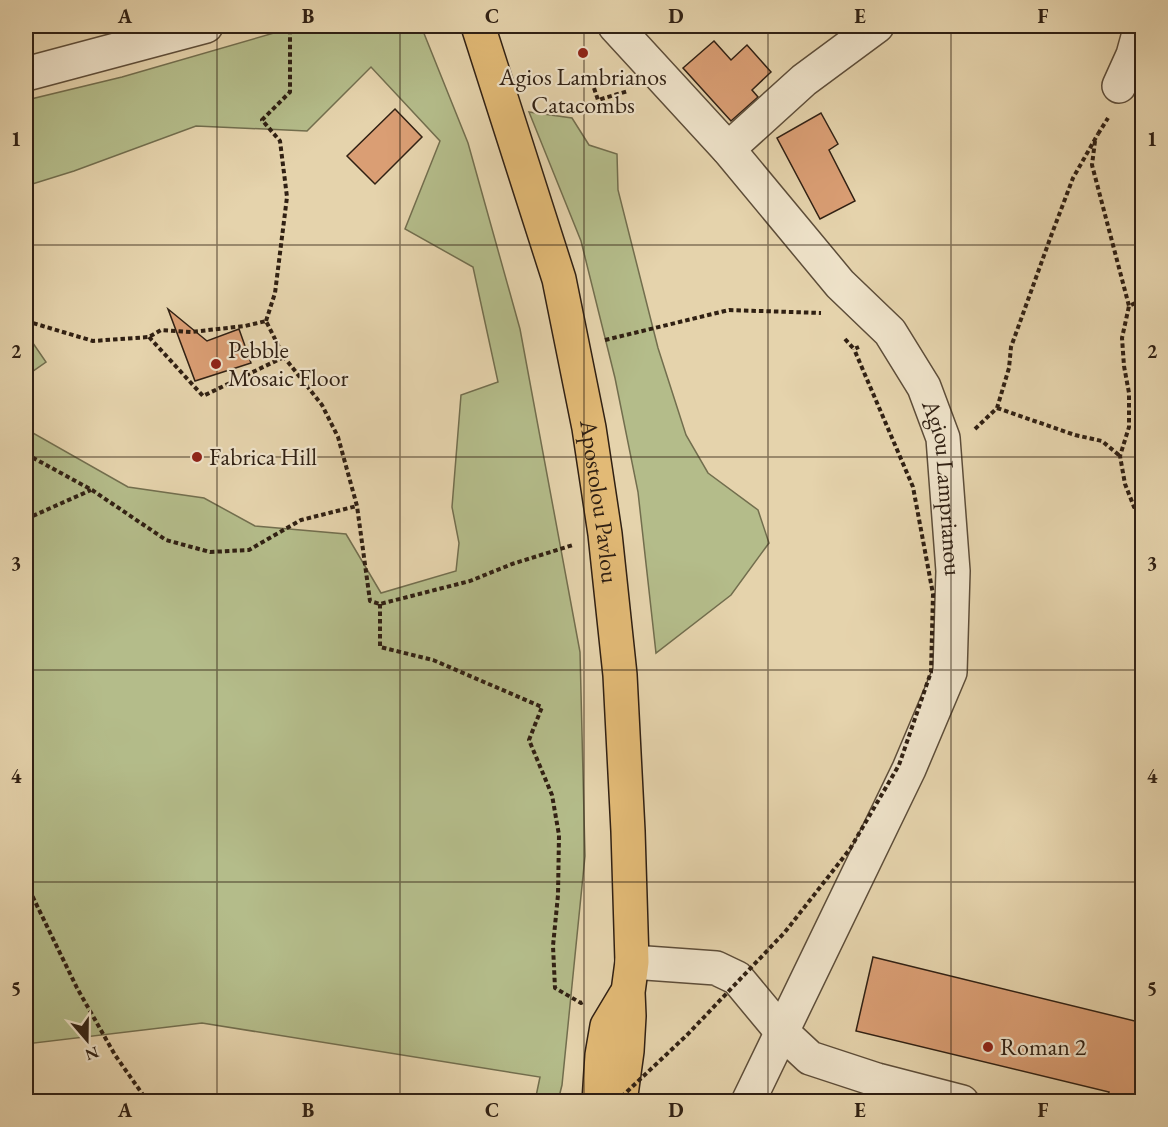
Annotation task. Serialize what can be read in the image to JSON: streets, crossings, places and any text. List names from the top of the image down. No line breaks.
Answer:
{"streets":{"main road":["Apostolou Pavlou"],"street":["Agiou Lamprianou"]},"places":["Agios Lambrianos Catacombs","Pebble Mosaic Floor","Fabrica Hill","Roman 2"],"north":"bottom","grid":{"columns":["A","B","C","D","E","F"],"rows":["1","2","3","4","5"]}}
